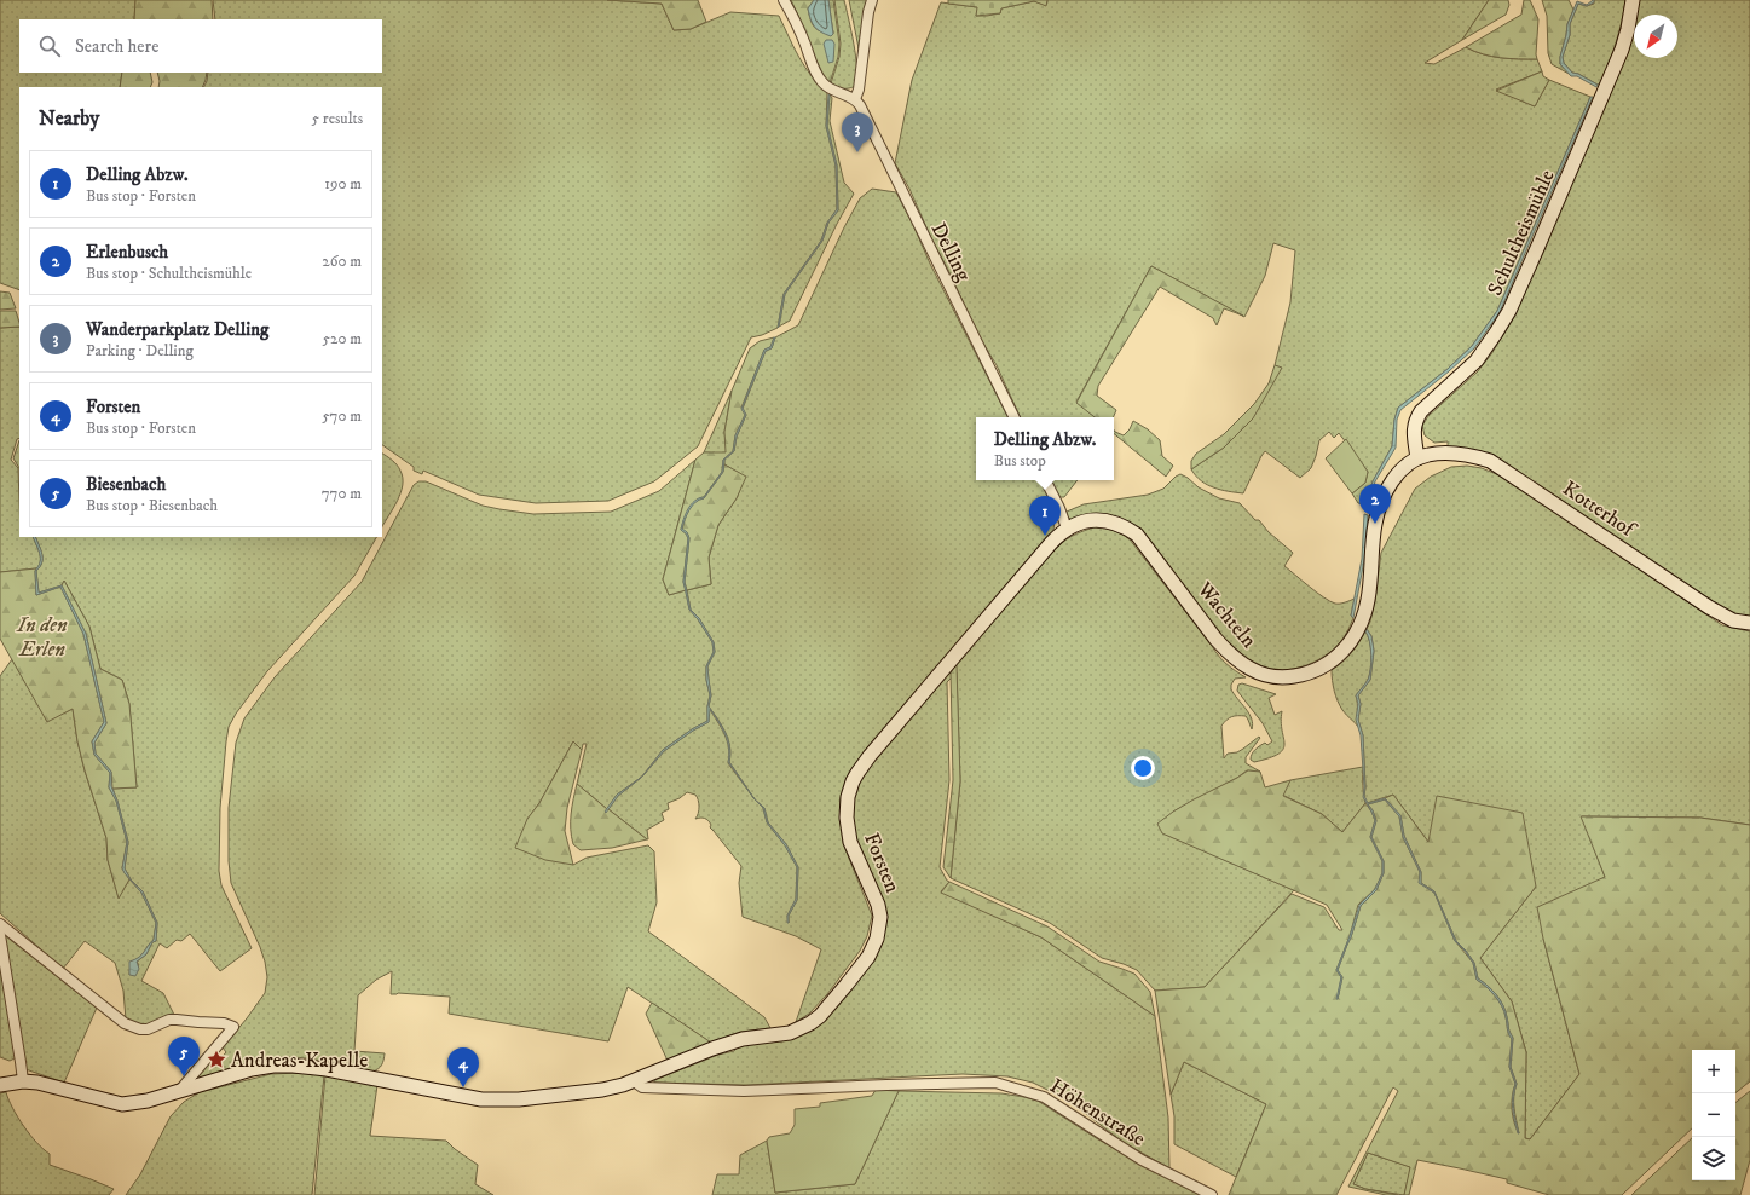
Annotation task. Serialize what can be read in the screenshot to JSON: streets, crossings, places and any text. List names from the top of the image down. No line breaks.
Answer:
{"streets":{"street":["Schultheismühle","Delling","Kotterhof","Wachteln","Forsten","Höhenstraße"]},"crossings":[["Schultheismühle","Kotterhof"],["Schultheismühle","Wachteln"],["Kotterhof","Wachteln"],["Wachteln","Forsten"],["Forsten","Höhenstraße"]],"parks":["In den Erlen"],"places":{"place":["Andreas-Kapelle"]},"north":"bottom left","page":{"search":"Search here","heading":["Nearby","5 results"],"pins":["3","2","1","5","4"],"list":[{"mark":"1","name":"Delling Abzw.","note":"Bus stop · Forsten","value":"190 m"},{"mark":"2","name":"Erlenbusch","note":"Bus stop · Schultheismühle","value":"260 m"},{"mark":"3","name":"Wanderparkplatz Delling","note":"Parking · Delling","value":"520 m"},{"mark":"4","name":"Forsten","note":"Bus stop · Forsten","value":"570 m"},{"mark":"5","name":"Biesenbach","note":"Bus stop · Biesenbach","value":"770 m"}],"popup":["Delling Abzw.","Bus stop"],"map_buttons":["+","−"]}}
